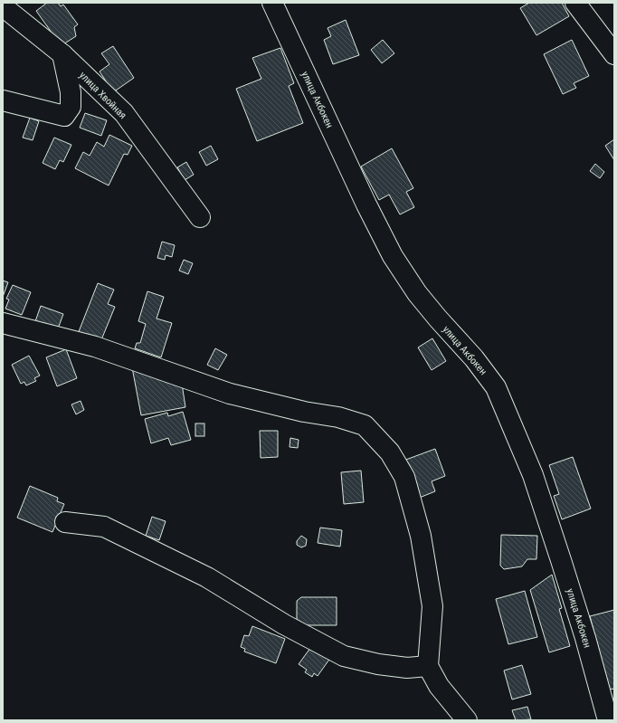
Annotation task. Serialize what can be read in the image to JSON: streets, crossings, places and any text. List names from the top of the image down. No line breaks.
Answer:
{"streets":{"street":["улица Хвойная","улица Акбокен"]}}
